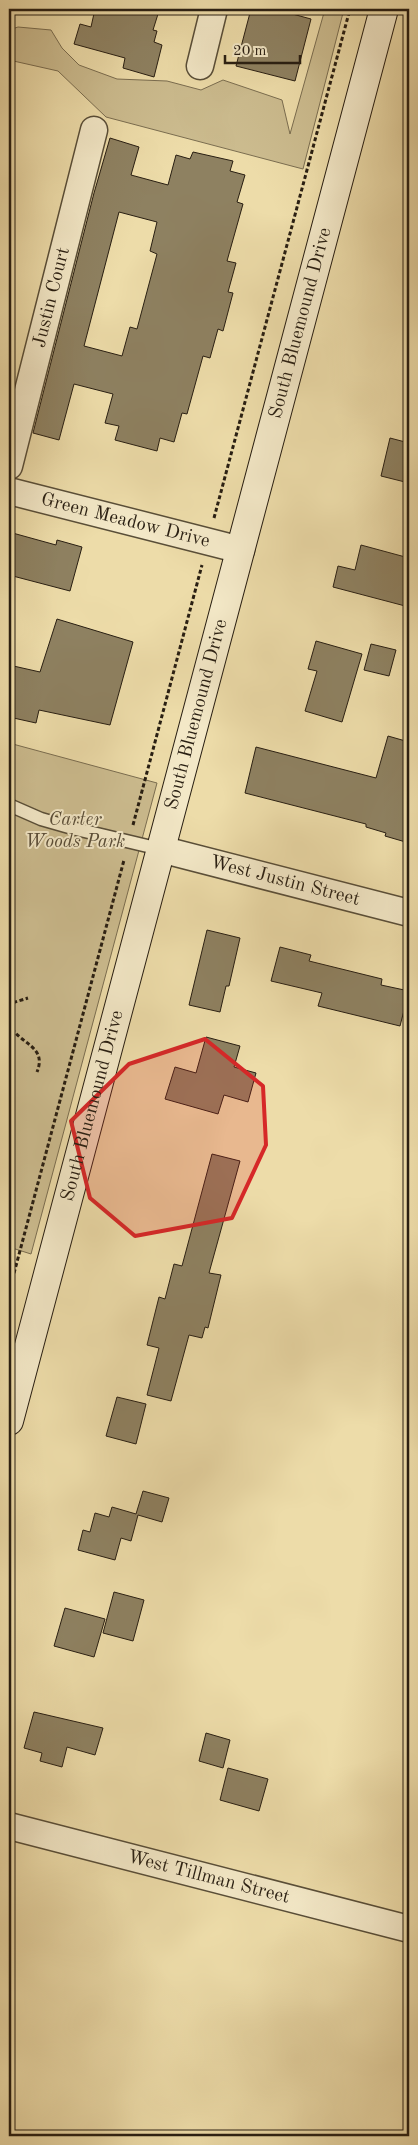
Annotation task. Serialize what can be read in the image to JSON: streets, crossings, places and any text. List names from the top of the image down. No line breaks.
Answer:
{"streets":{"main road":["South Bluemound Drive"],"street":["Justin Court","Green Meadow Drive","West Justin Street","West Tillman Street"]},"crossings":[["South Bluemound Drive","Green Meadow Drive"],["South Bluemound Drive","West Justin Street"]],"parks":["Carter Woods Park"],"scale_bar":"20 m"}
